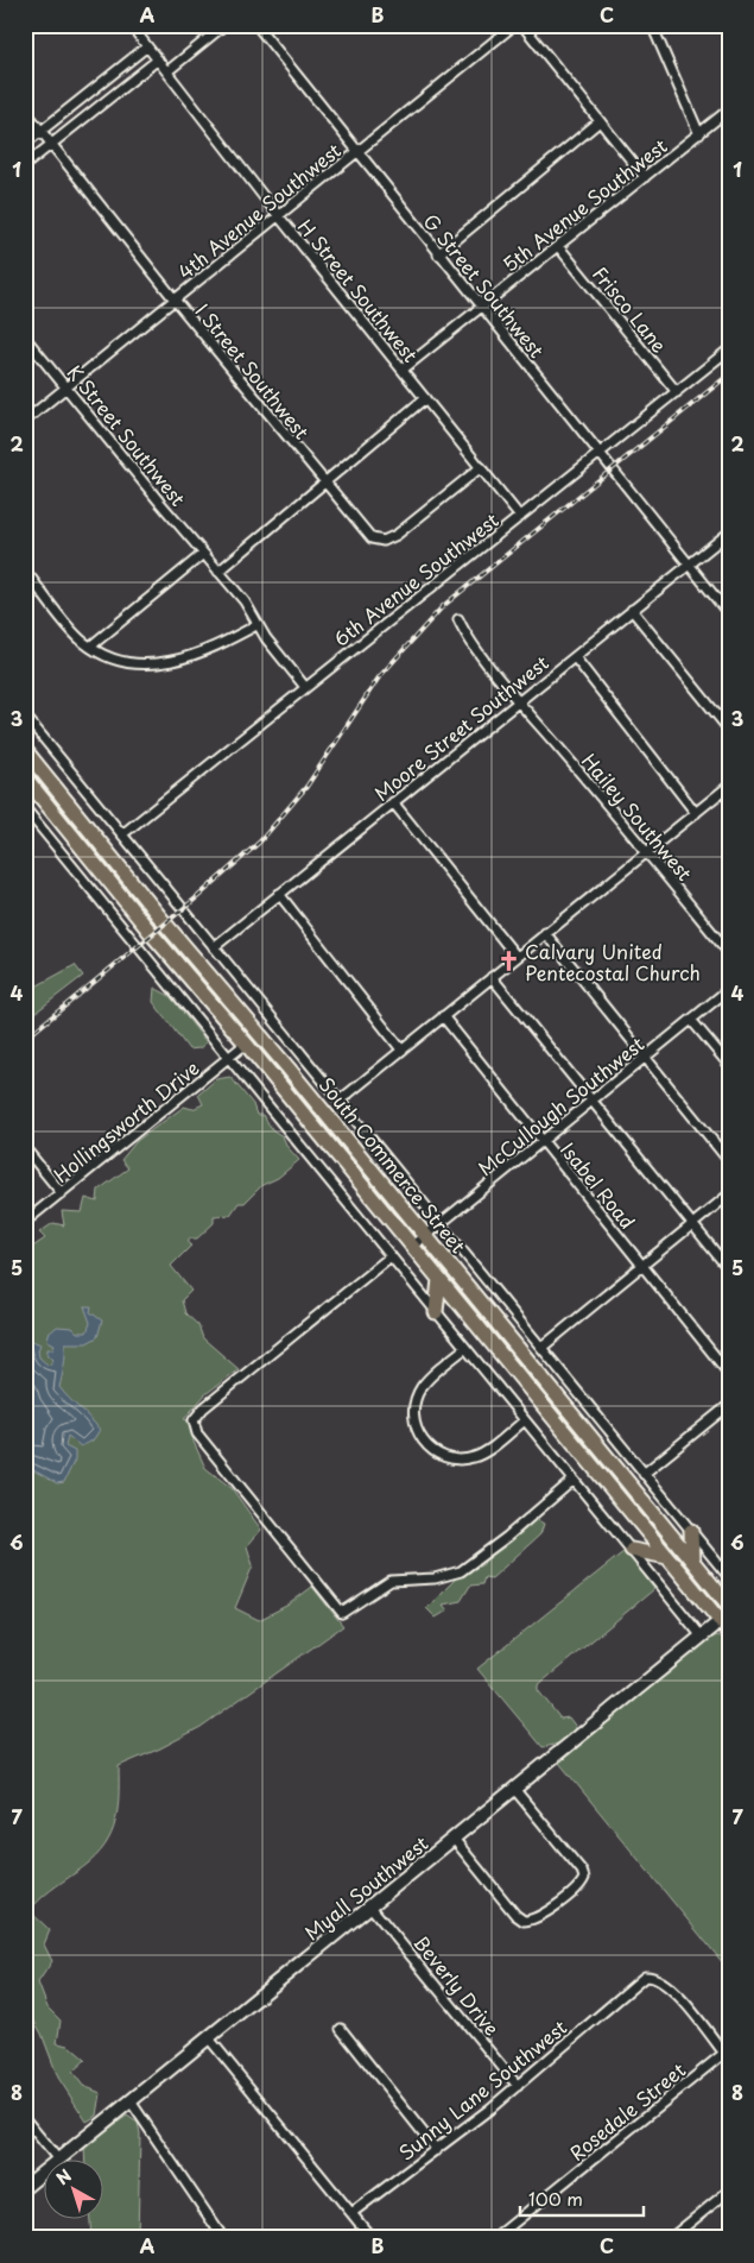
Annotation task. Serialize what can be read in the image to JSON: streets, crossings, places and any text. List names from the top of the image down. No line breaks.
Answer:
{"streets":{"main road":["South Commerce Street"],"street":["5th Avenue Southwest","4th Avenue Southwest","G Street Southwest","H Street Southwest","Frisco Lane","I Street Southwest","K Street Southwest","6th Avenue Southwest","Moore Street Southwest","Hailey Southwest","McCullough Southwest","Hollingsworth Drive","Isabel Road","Myall Southwest","Beverly Drive","Sunny Lane Southwest","Rosedale Street"]},"crossings":[["5th Avenue Southwest","G Street Southwest"],["5th Avenue Southwest","H Street Southwest"],["5th Avenue Southwest","Frisco Lane"],["4th Avenue Southwest","G Street Southwest"],["4th Avenue Southwest","H Street Southwest"],["4th Avenue Southwest","I Street Southwest"],["4th Avenue Southwest","K Street Southwest"],["G Street Southwest","6th Avenue Southwest"],["G Street Southwest","Moore Street Southwest"],["H Street Southwest","I Street Southwest"],["H Street Southwest","6th Avenue Southwest"],["Frisco Lane","6th Avenue Southwest"],["Moore Street Southwest","Hailey Southwest"],["McCullough Southwest","South Commerce Street"],["McCullough Southwest","Isabel Road"],["Hollingsworth Drive","South Commerce Street"],["South Commerce Street","Myall Southwest"],["Myall Southwest","Beverly Drive"],["Beverly Drive","Sunny Lane Southwest"],["Sunny Lane Southwest","Rosedale Street"]],"places":{"church":["Calvary United Pentecostal Church"]},"scale_bar":"100 m","north":"top left","grid":{"columns":["A","B","C"],"rows":["1","2","3","4","5","6","7","8"]}}
